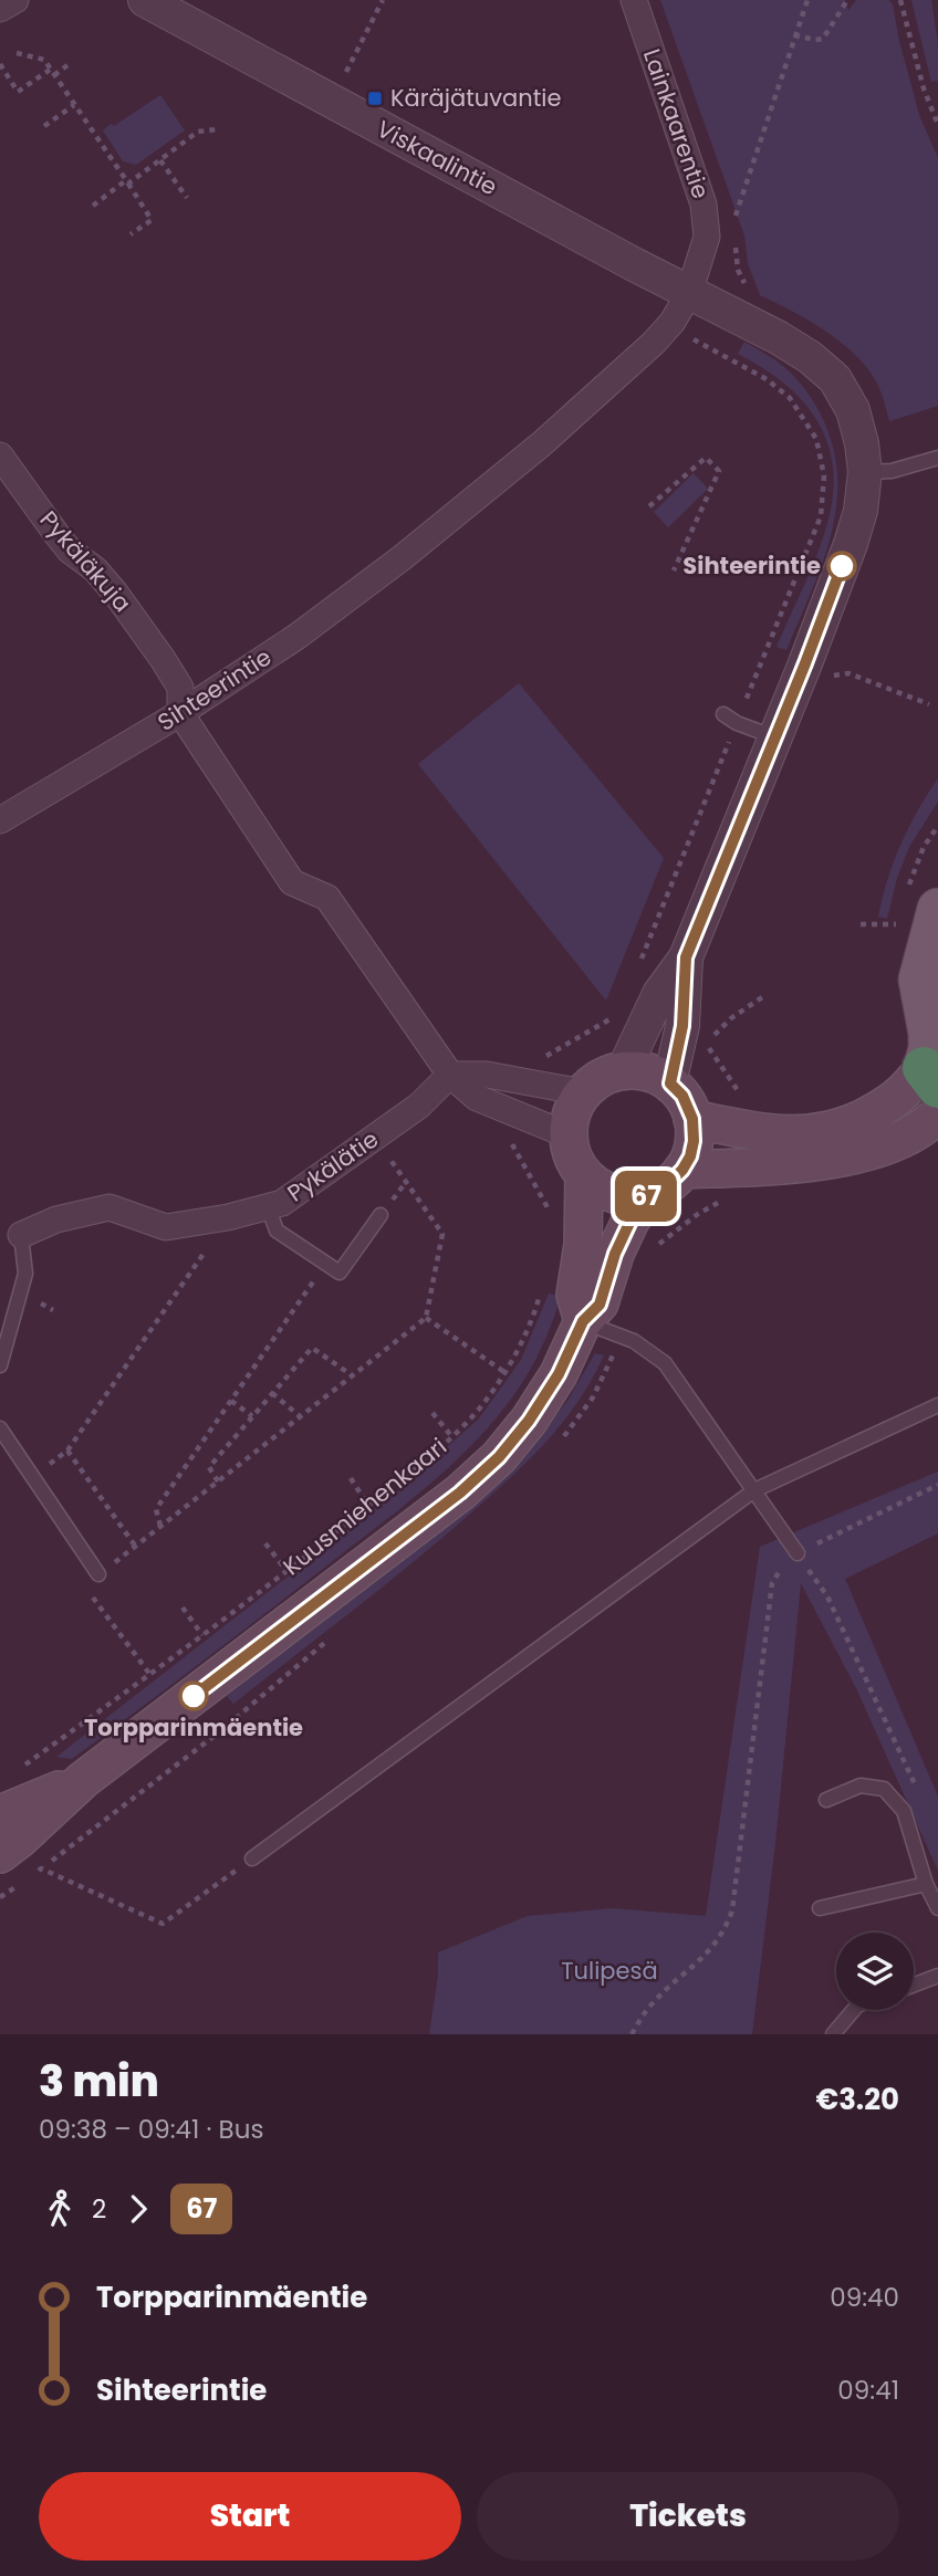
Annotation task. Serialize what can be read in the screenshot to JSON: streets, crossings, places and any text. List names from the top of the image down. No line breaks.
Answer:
{"streets":{"main road":["Kuusmiehenkaari"],"street":["Lainkaarentie","Viskaalintie","Pykäläkuja","Sihteerintie","Pykälätie"]},"crossings":[["Lainkaarentie","Viskaalintie"],["Lainkaarentie","Sihteerintie"],["Viskaalintie","Sihteerintie"],["Pykäläkuja","Sihteerintie"]],"parks":["Tulipesä"],"places":{"transit":["Käräjätuvantie"],"other":["Sihteerintie","Torpparinmäentie"]},"lines":["bus line 67"],"page":{"on_map":"67","heading":["3 min","09:38 – 09:41 · Bus","€3.20"],"legs":["2","67"],"list":[{"name":"Torpparinmäentie","value":"09:40"},{"name":"Sihteerintie","value":"09:41"}],"buttons":["Start","Tickets"]}}
